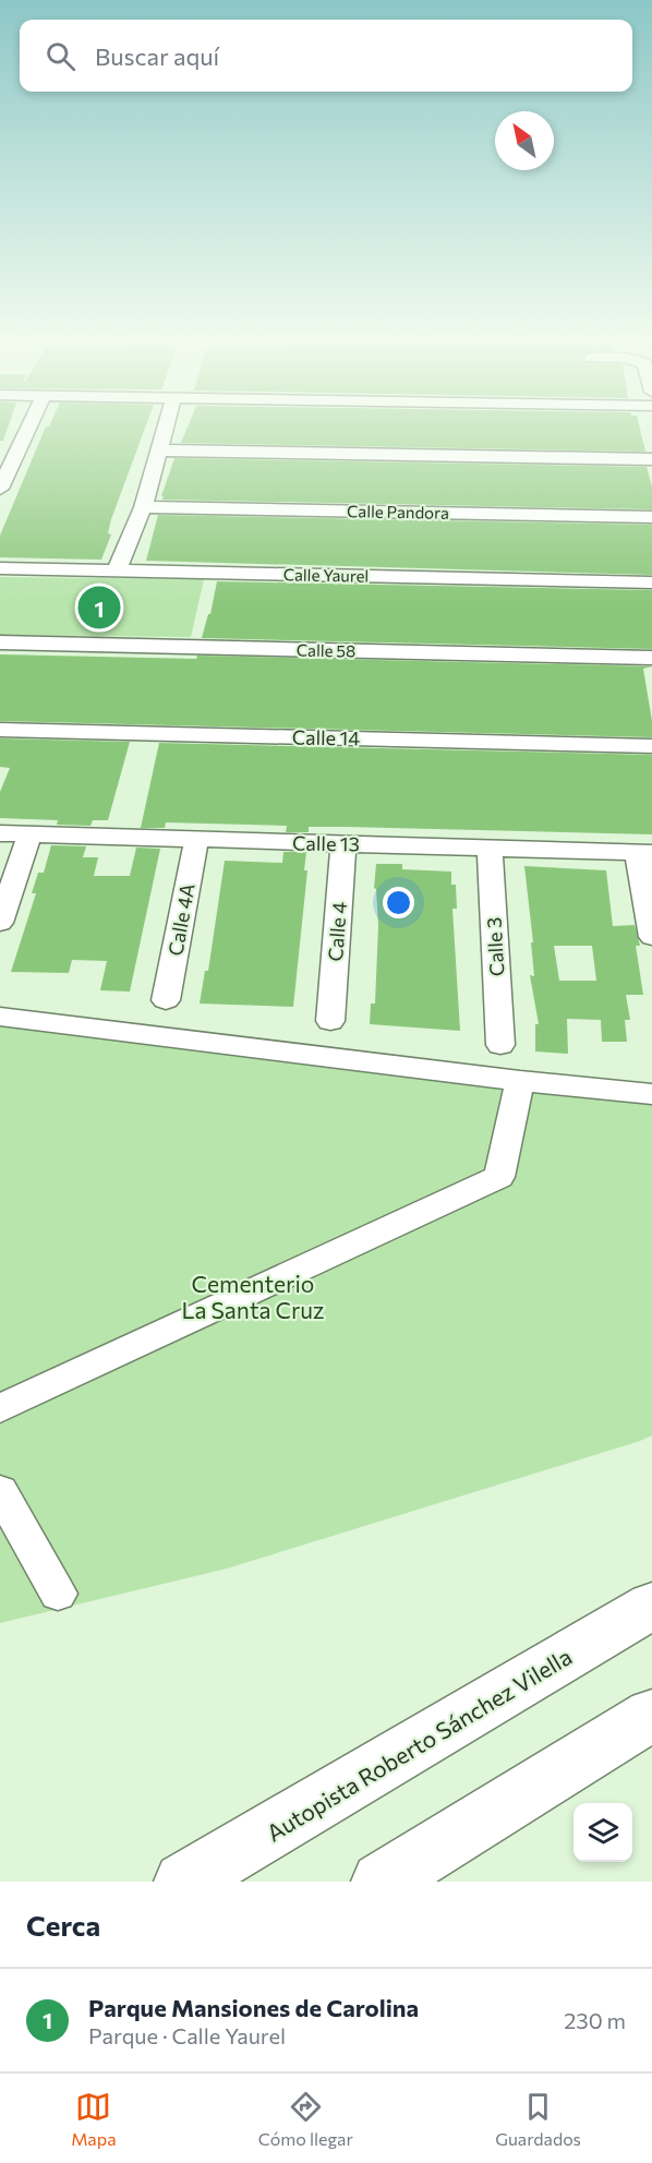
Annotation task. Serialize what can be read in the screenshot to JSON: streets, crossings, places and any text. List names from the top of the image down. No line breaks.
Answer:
{"streets":{"highway":["Autopista Roberto Sánchez Vilella"],"street":["Calle Pandora","Calle Yaurel","Calle 58","Calle 14","Calle 13","Calle 4A","Calle 4","Calle 3"]},"crossings":[["Calle 13","Calle 4A"],["Calle 13","Calle 4"],["Calle 13","Calle 3"]],"parks":["Cementerio La Santa Cruz"],"north":"top left","page":{"search":"Buscar aquí","pins":"1","heading":"Cerca","list":[{"mark":"1","name":"Parque Mansiones de Carolina","note":"Parque · Calle Yaurel","value":"230 m"}],"nav":["Mapa","Cómo llegar","Guardados"]}}
